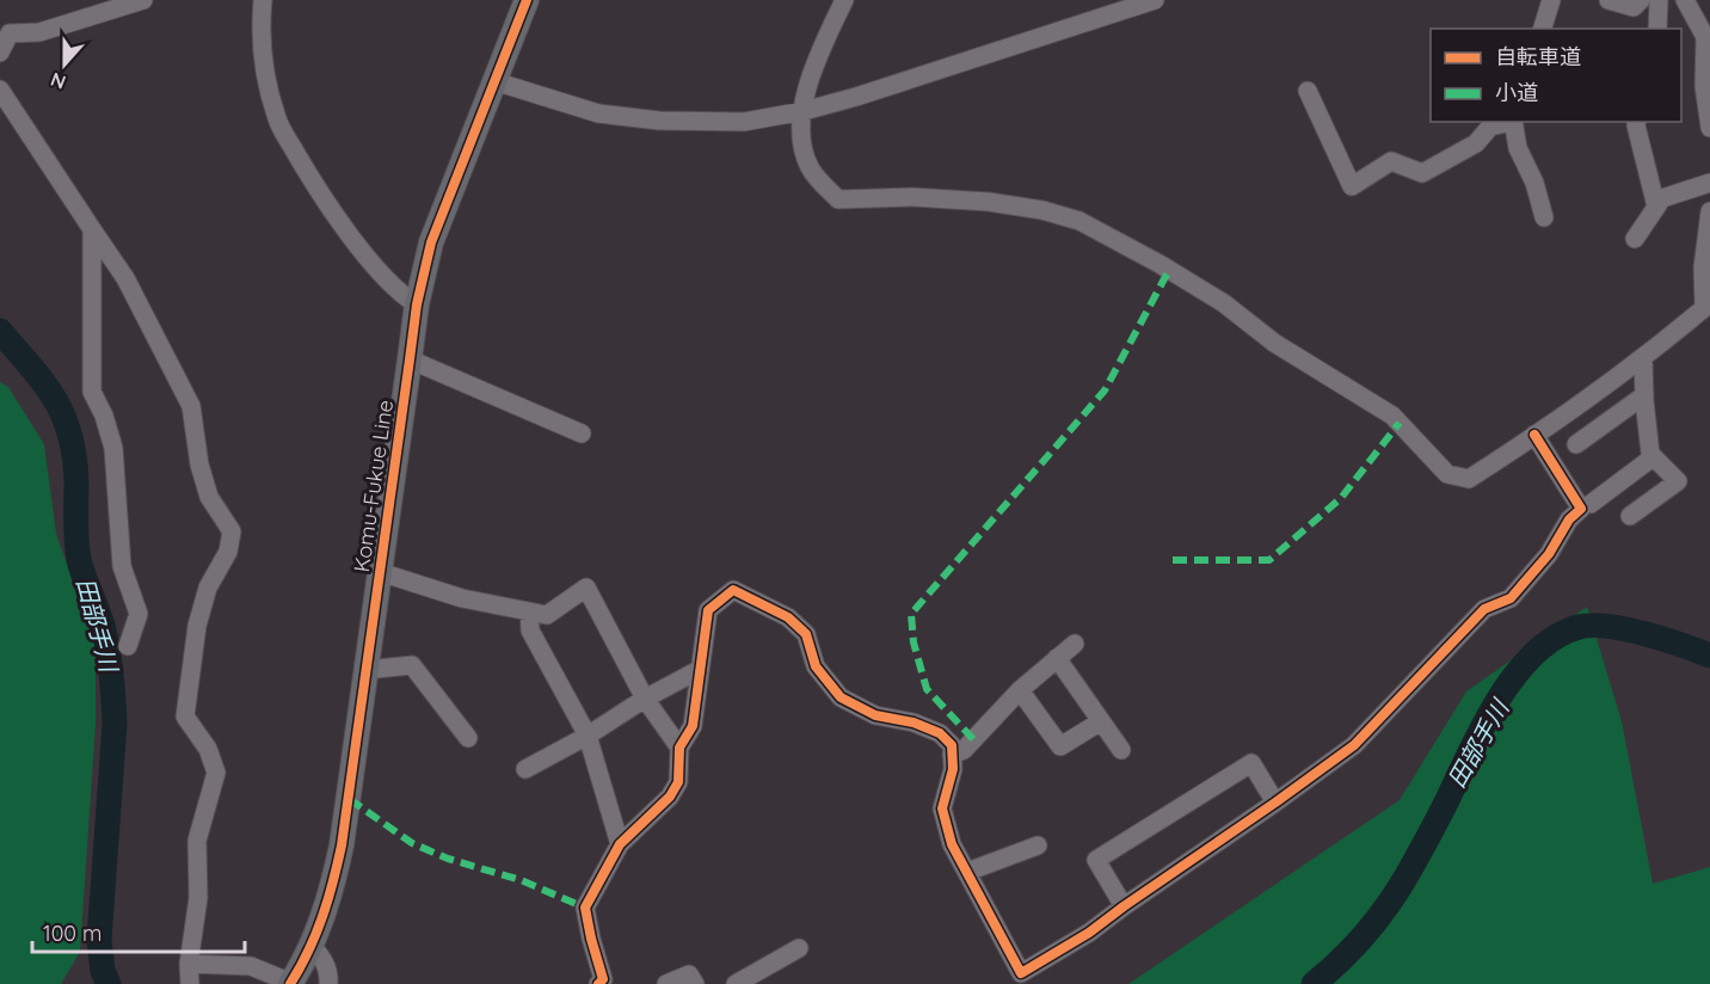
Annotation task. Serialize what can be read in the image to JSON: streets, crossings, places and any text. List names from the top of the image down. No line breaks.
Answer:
{"streets":{"main road":["Komu-Fukue Line"]},"water":["田部手川"],"legend":["自転車道","小道"],"scale_bar":"100 m","north":"bottom"}
